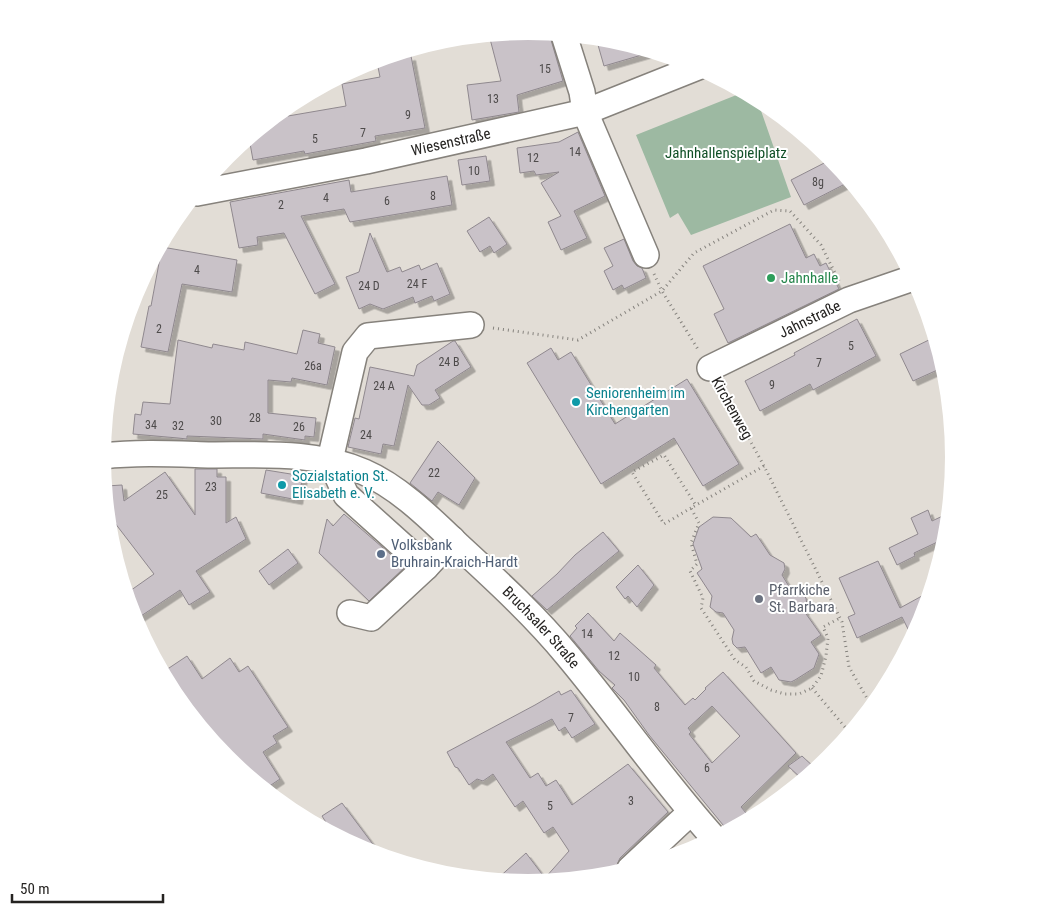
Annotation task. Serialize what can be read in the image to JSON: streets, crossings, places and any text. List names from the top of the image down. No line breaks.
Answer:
{"streets":{"street":["Wiesenstraße","Jahnstraße","Bruchsaler Straße"],"path":["Kirchenweg"]},"crossings":[["Jahnstraße","Kirchenweg"]],"parks":["Jahnhallenspielplatz"],"places":["Jahnhalle","Seniorenheim im Kirchengarten","Sozialstation St. Elisabeth e. V.","Volksbank Bruhrain-Kraich-Hardt","Pfarrkiche St. Barbara"],"house_numbers":["15","13","9","7","5","14","12","10","8g","8","4","6","2","4","24 F","24 D","2","5","24 B","7","26a","9","24 A","28","30","34","32","26","24","22","23","25","14","12","10","8","7","6","3","5"],"scale_bar":"50 m"}
